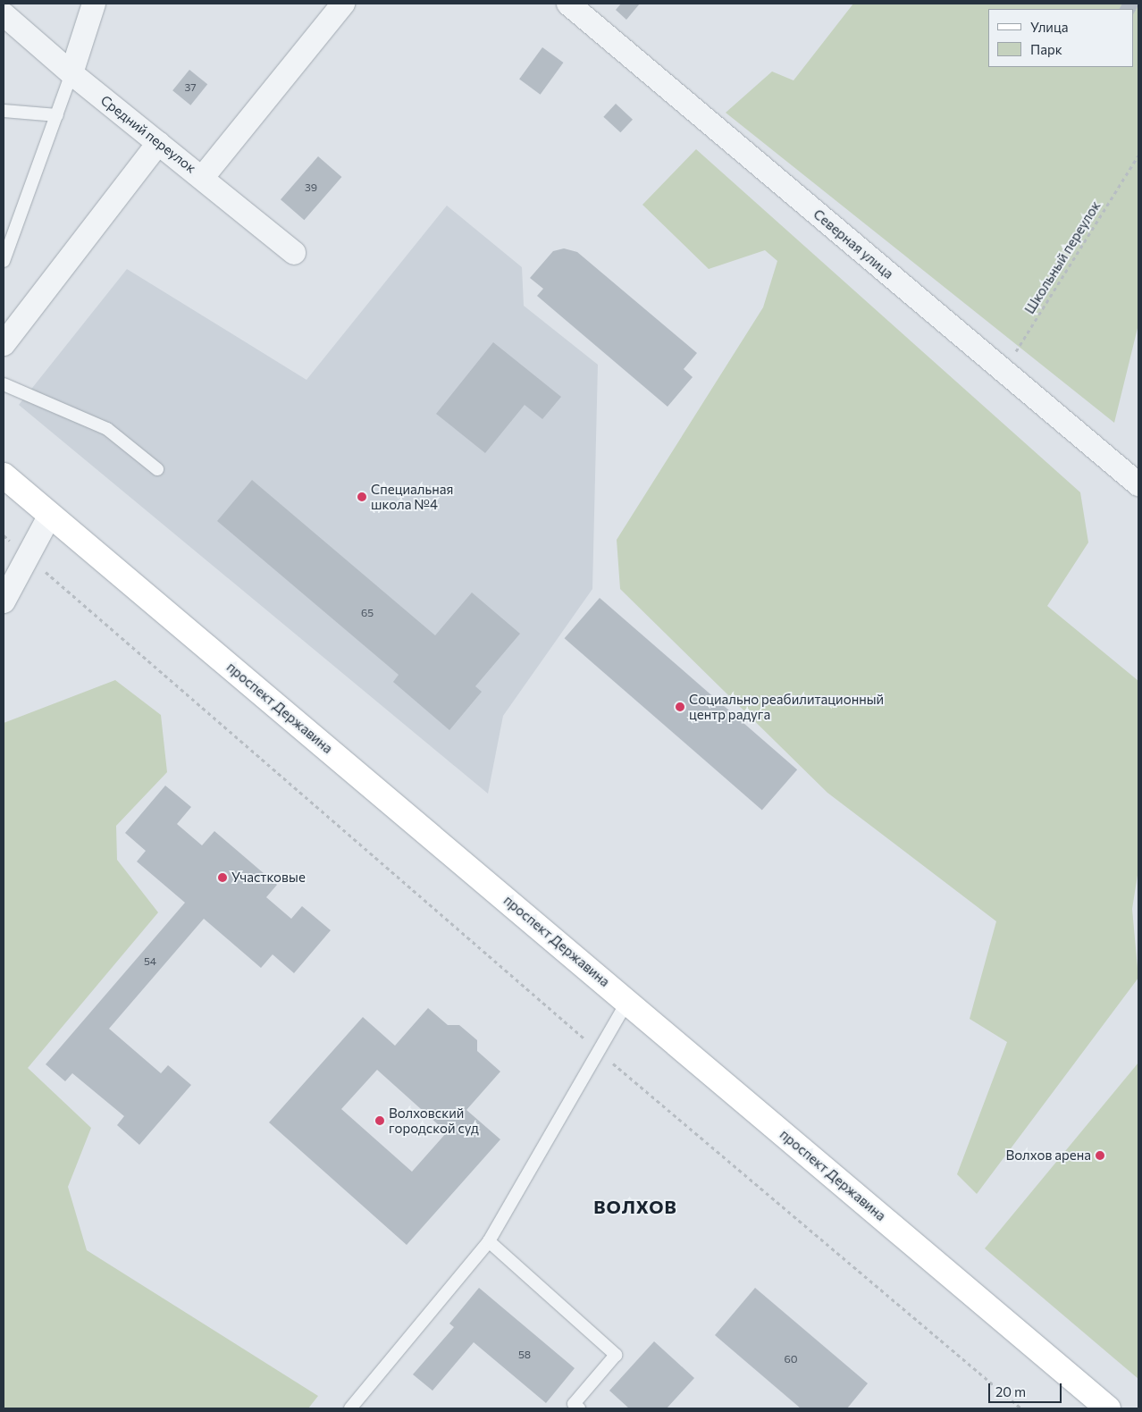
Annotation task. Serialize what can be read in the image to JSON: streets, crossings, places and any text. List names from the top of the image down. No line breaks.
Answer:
{"streets":{"main road":["проспект Державина"],"street":["Средний переулок","Северная улица"],"path":["Школьный переулок"]},"crossings":[["Северная улица","Школьный переулок"]],"districts":["ВОЛХОВ"],"places":["Специальная школа №4","Социально реабилитационный центр радуга","Участковые","Волховский городской суд","Волхов арена"],"house_numbers":["37","39","65","54","58","60"],"legend":["Улица","Парк"],"scale_bar":"20 m"}
